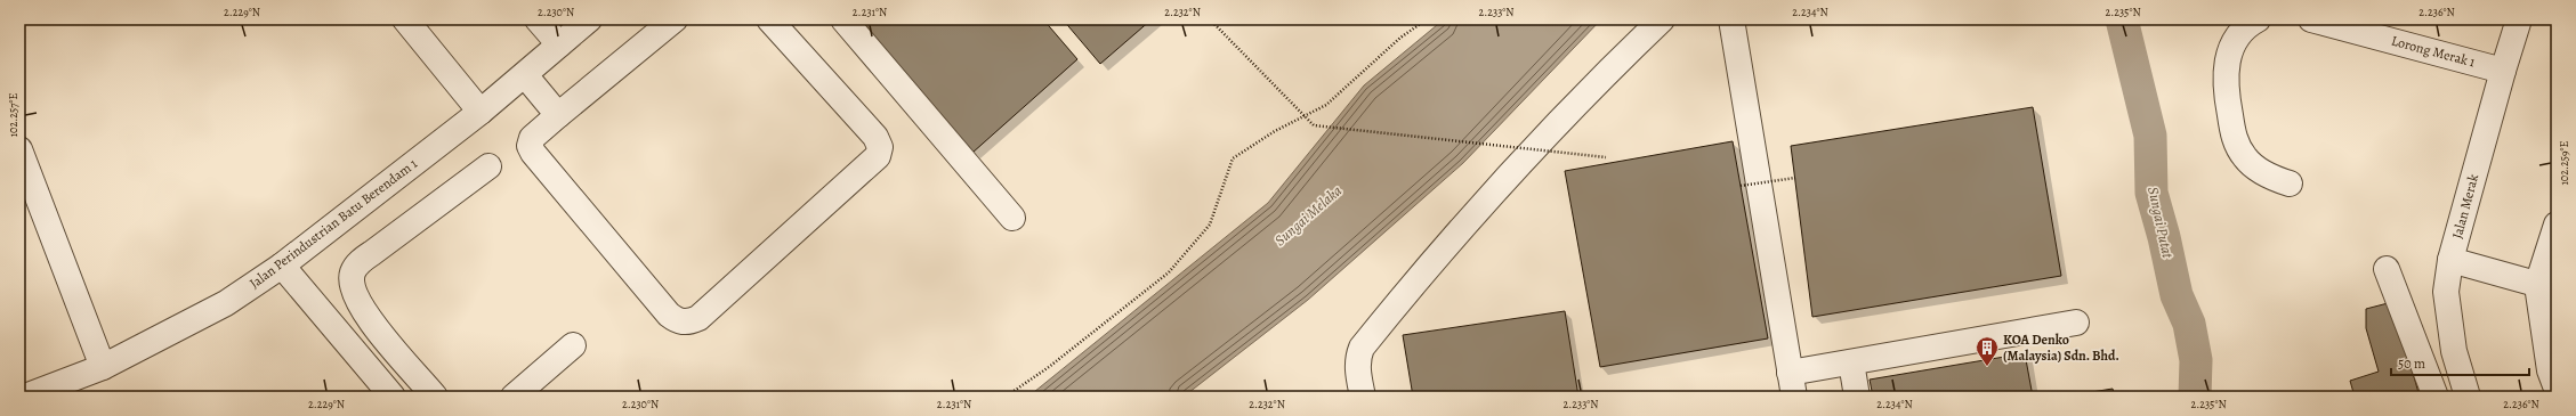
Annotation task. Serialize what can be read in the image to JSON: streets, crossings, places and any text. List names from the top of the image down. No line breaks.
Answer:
{"streets":{"street":["Lorong Merak 1","Jalan Merak","Jalan Perindustrian Batu Berendam 1"]},"crossings":[["Lorong Merak 1","Jalan Merak"]],"water":["Sungai Melaka","Sungai Putat"],"places":{"building":["KOA Denko (Malaysia) Sdn. Bhd."]},"scale_bar":"50 m","coordinates":["2.229°N","2.230°N","2.231°N","2.232°N","2.233°N","2.234°N","2.235°N","2.236°N","102.257°E","102.259°E"]}
